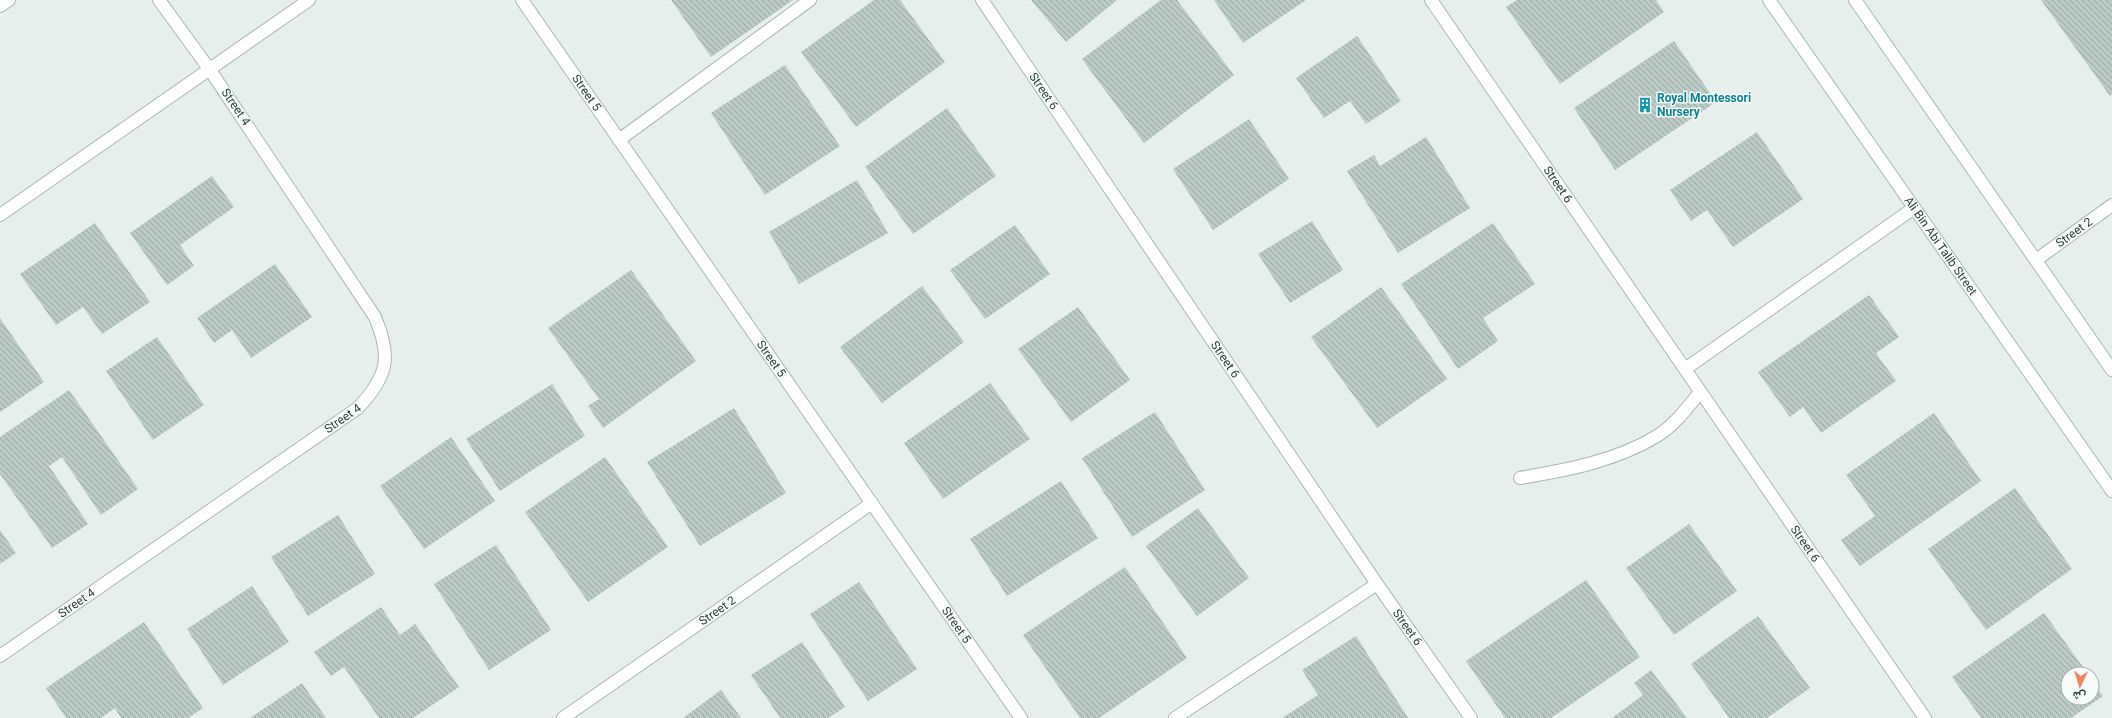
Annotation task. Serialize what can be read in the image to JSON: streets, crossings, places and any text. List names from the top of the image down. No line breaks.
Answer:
{"streets":{"street":["Street 6","Street 5","Street 4","Street 2","Ali Bin Abi Talib Street"]},"crossings":[["Street 5","Street 2"]],"places":{"building":["Royal Montessori Nursery"]},"north":"bottom"}
